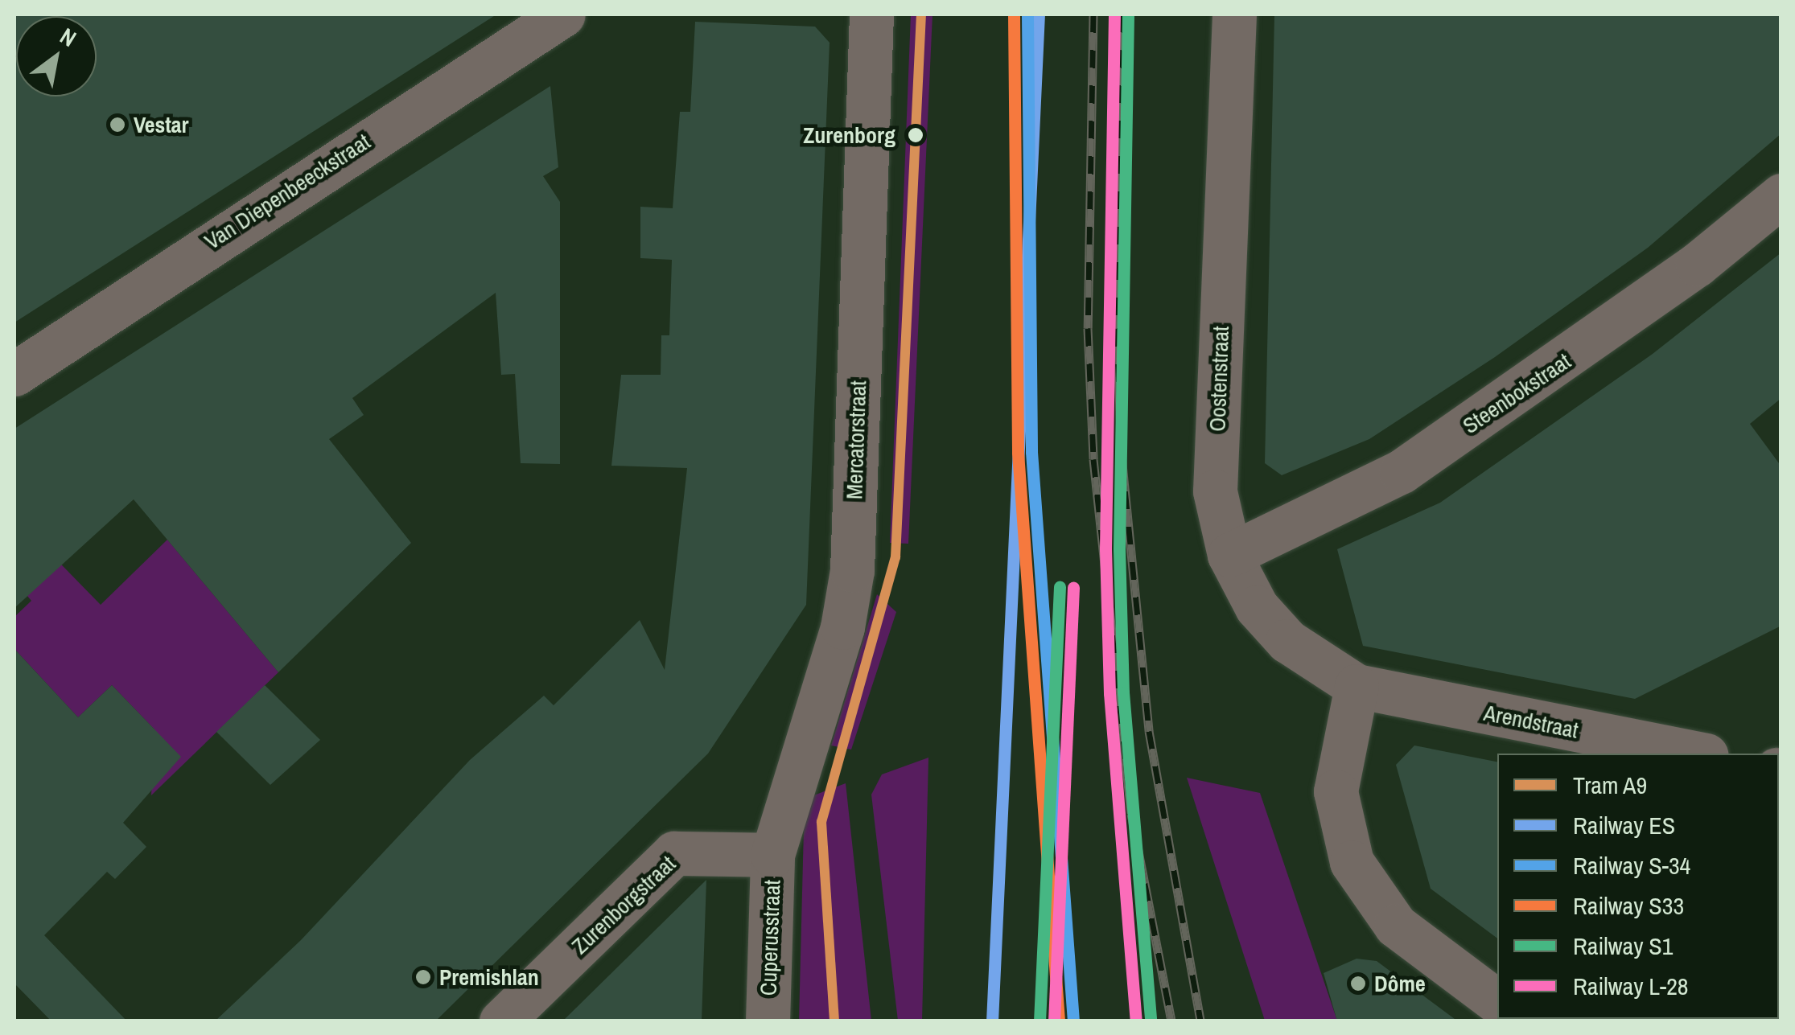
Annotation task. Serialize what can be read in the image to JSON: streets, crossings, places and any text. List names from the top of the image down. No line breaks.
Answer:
{"streets":{"street":["Van Diepenbeeckstraat","Oostenstraat","Steenbokstraat","Mercatorstraat","Arendstraat","Zurenborgstraat","Cuperusstraat"]},"crossings":[["Oostenstraat","Steenbokstraat"],["Oostenstraat","Arendstraat"],["Mercatorstraat","Zurenborgstraat"],["Mercatorstraat","Cuperusstraat"],["Zurenborgstraat","Cuperusstraat"]],"places":["Vestar","Zurenborg","Premishlan","Dôme"],"lines":["tram line A9","rail line ES","rail line S-34","rail line S33","rail line S1","rail line L-28"],"legend":["Tram A9","Railway ES","Railway S-34","Railway S33","Railway S1","Railway L-28"],"north":"top right"}
